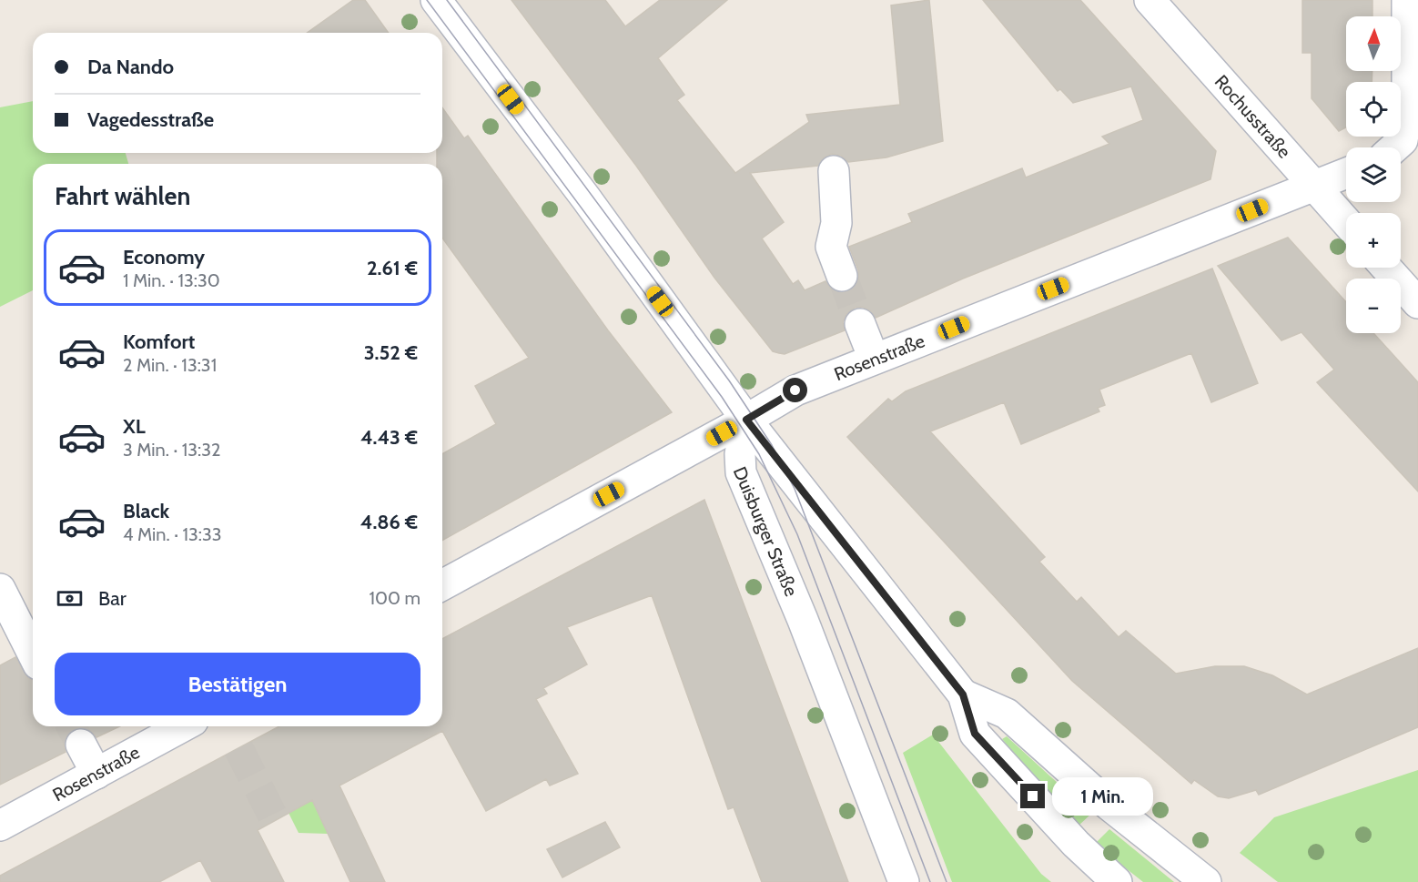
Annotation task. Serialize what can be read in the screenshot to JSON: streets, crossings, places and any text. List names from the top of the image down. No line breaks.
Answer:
{"streets":{"street":["Rochusstraße","Rosenstraße","Duisburger Straße"]},"crossings":[["Rochusstraße","Rosenstraße"],["Rosenstraße","Duisburger Straße"]],"north":"top","page":{"map_buttons":["+","−"],"banner":["Da Nando","Vagedesstraße"],"heading":"Fahrt wählen","list":[{"name":"Economy","note":"1 Min. · 13:30","value":"2.61 €"},{"name":"Komfort","note":"2 Min. · 13:31","value":"3.52 €"},{"name":"XL","note":"3 Min. · 13:32","value":"4.43 €"},{"name":"Black","note":"4 Min. · 13:33","value":"4.86 €"}],"pay":["Bar","100 m"],"buttons":"Bestätigen","bubble":"1 Min."}}
